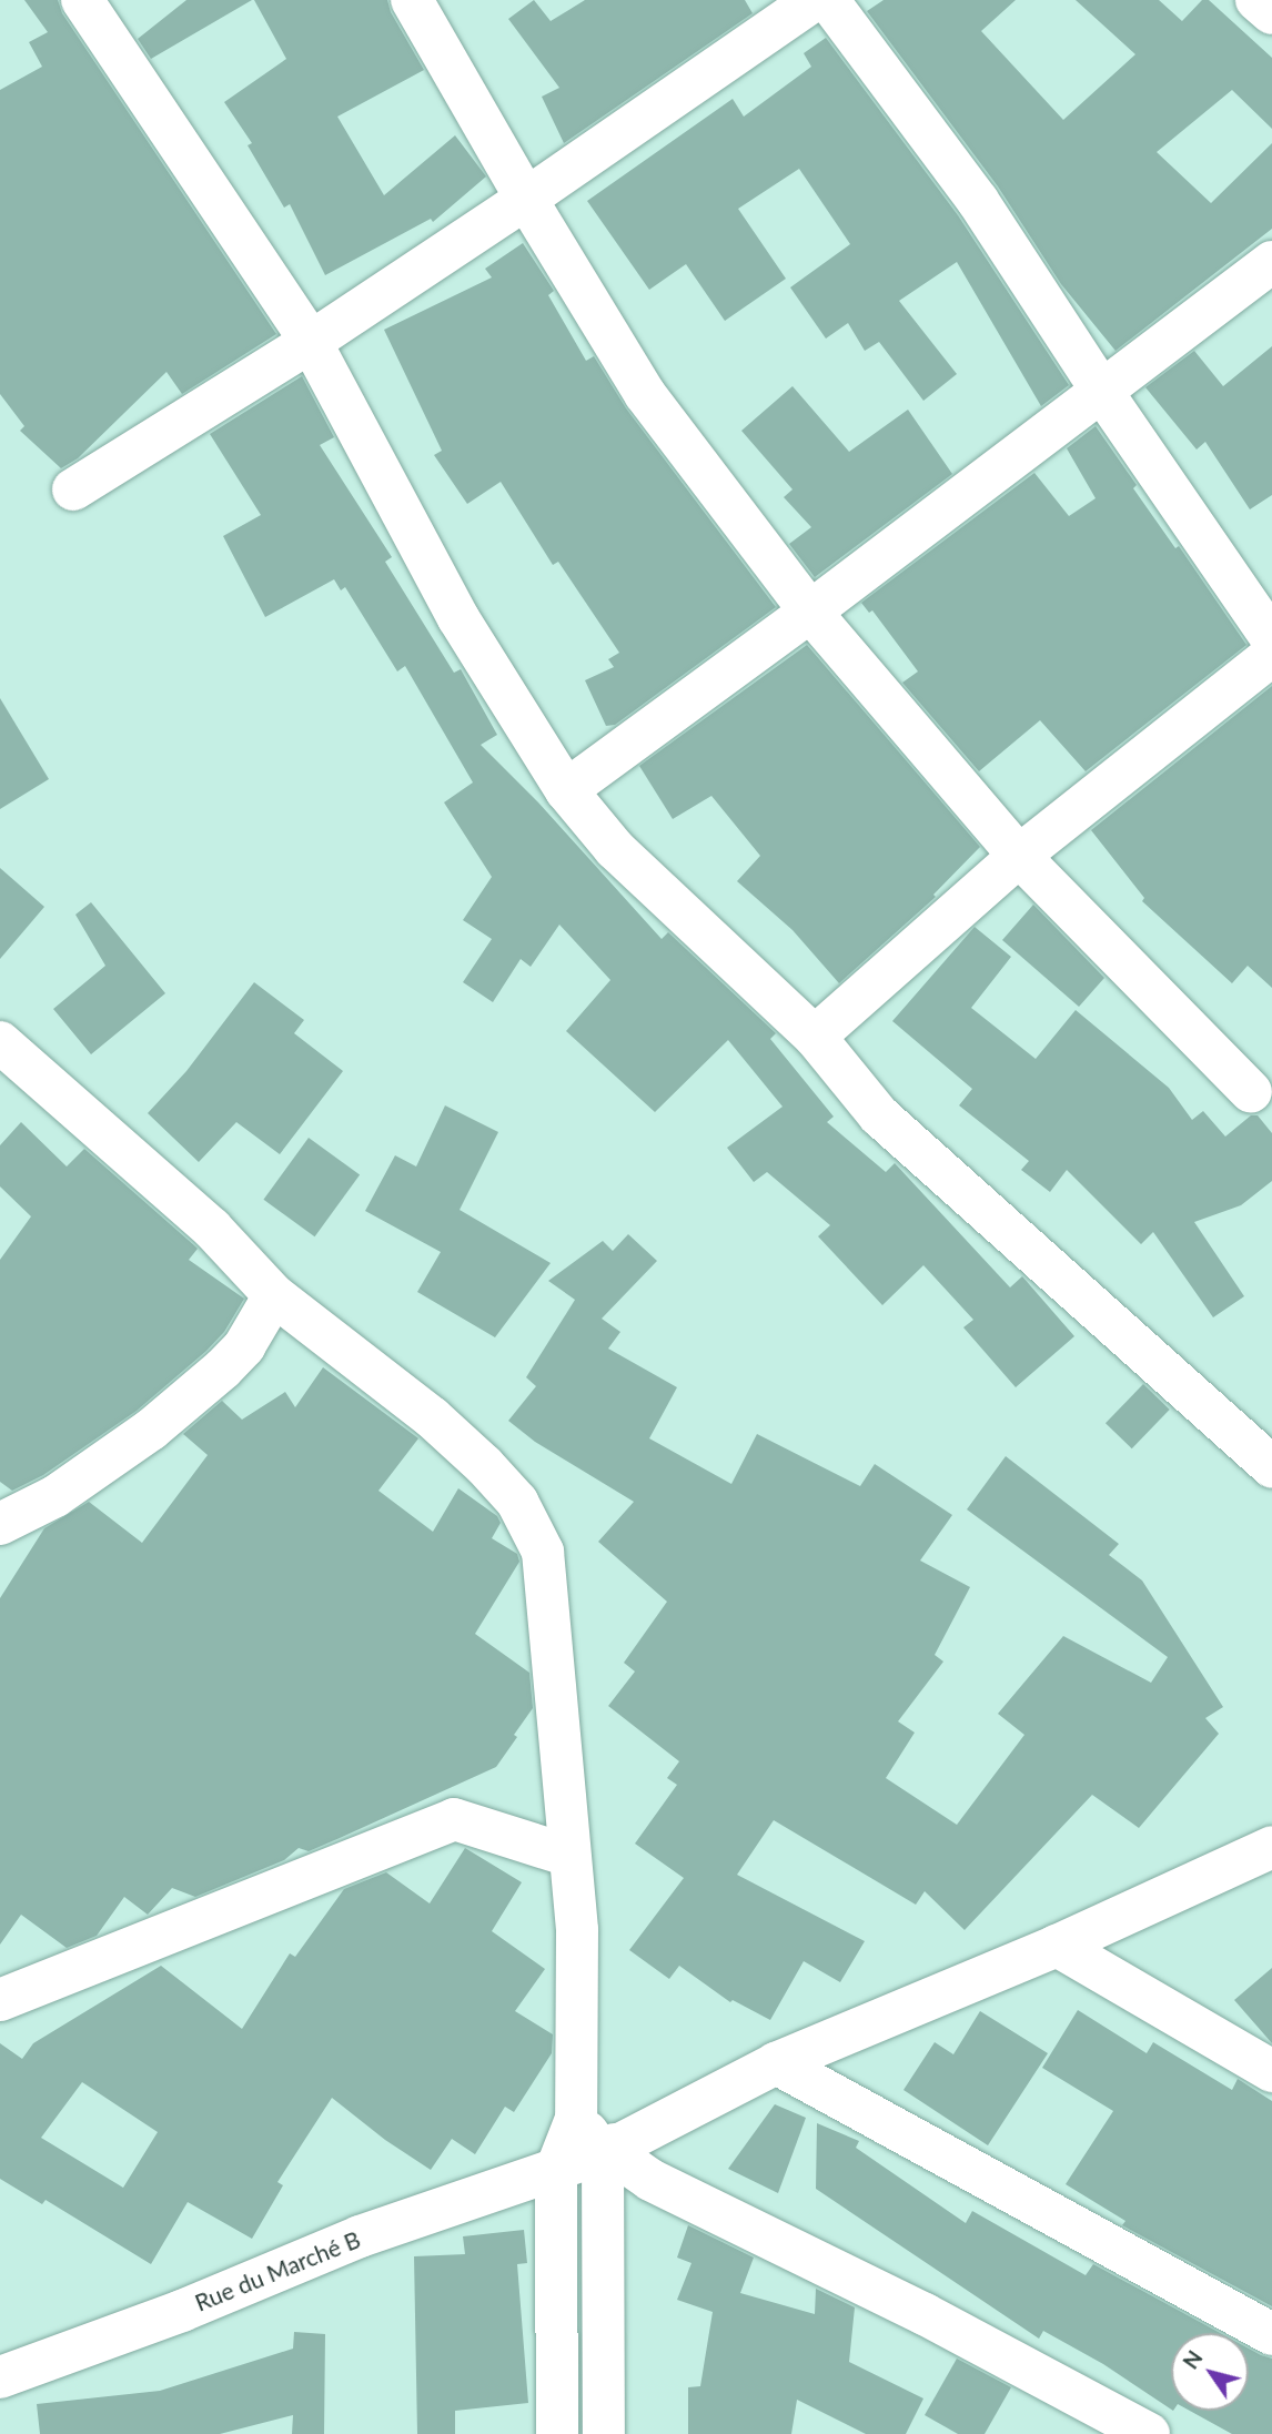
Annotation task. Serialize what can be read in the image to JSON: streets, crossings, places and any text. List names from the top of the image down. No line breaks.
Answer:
{"streets":{"street":["Rue du Marché B"]},"north":"top left"}
